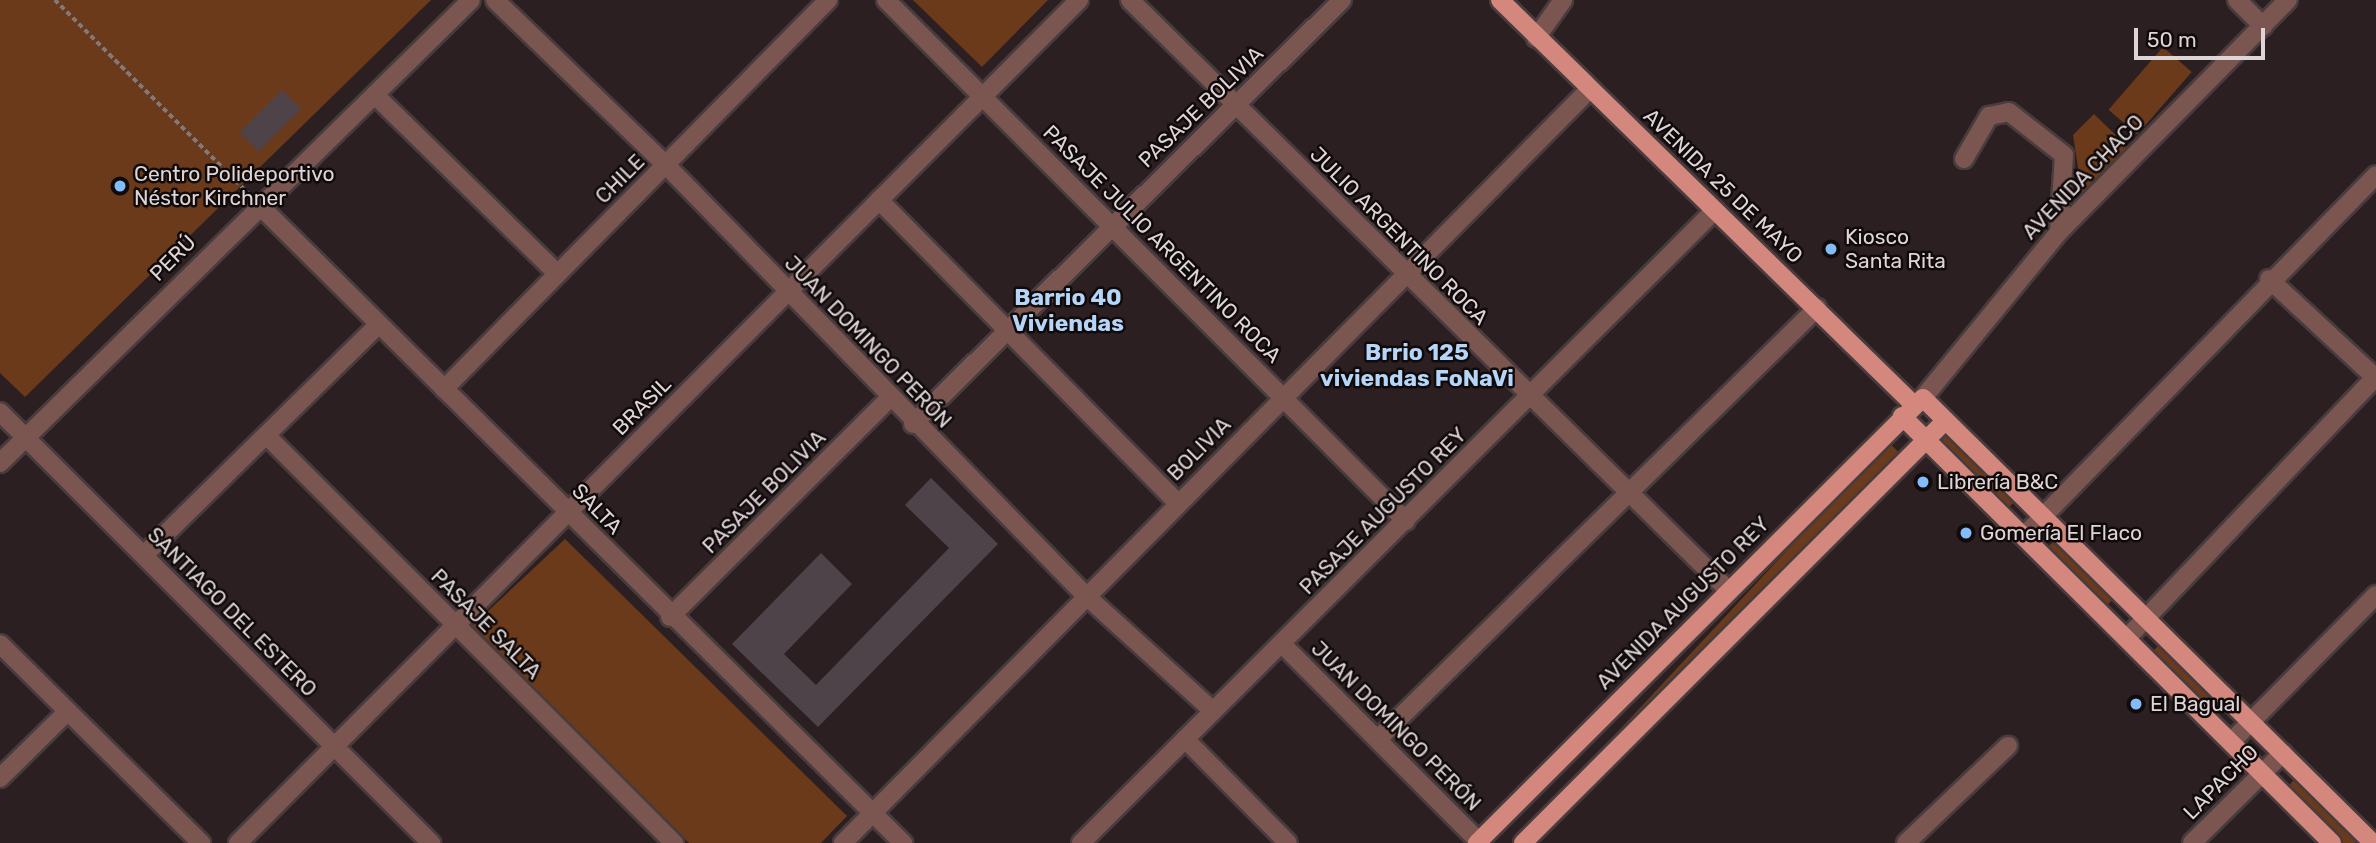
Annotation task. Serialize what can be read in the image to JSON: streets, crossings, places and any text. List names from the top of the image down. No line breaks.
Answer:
{"streets":{"main road":["AVENIDA 25 DE MAYO","AVENIDA AUGUSTO REY"],"street":["PASAJE BOLIVIA","AVENIDA CHACO","CHILE","JULIO ARGENTINO ROCA","PASAJE JULIO ARGENTINO ROCA","PERÚ","JUAN DOMINGO PERÓN","BRASIL","BOLIVIA","SALTA","PASAJE AUGUSTO REY","SANTIAGO DEL ESTERO","PASAJE SALTA","LAPACHO"]},"crossings":[["PASAJE BOLIVIA","JULIO ARGENTINO ROCA"],["PASAJE BOLIVIA","PASAJE JULIO ARGENTINO ROCA"],["PASAJE BOLIVIA","JUAN DOMINGO PERÓN"],["PASAJE BOLIVIA","SALTA"],["AVENIDA CHACO","AVENIDA 25 DE MAYO"],["AVENIDA CHACO","AVENIDA AUGUSTO REY"],["CHILE","JUAN DOMINGO PERÓN"],["CHILE","SALTA"],["AVENIDA 25 DE MAYO","BOLIVIA"],["AVENIDA 25 DE MAYO","PASAJE AUGUSTO REY"],["AVENIDA 25 DE MAYO","AVENIDA AUGUSTO REY"],["AVENIDA 25 DE MAYO","LAPACHO"],["JULIO ARGENTINO ROCA","BOLIVIA"],["JULIO ARGENTINO ROCA","PASAJE AUGUSTO REY"],["JULIO ARGENTINO ROCA","AVENIDA AUGUSTO REY"],["PASAJE JULIO ARGENTINO ROCA","BRASIL"],["PASAJE JULIO ARGENTINO ROCA","BOLIVIA"],["PASAJE JULIO ARGENTINO ROCA","PASAJE AUGUSTO REY"],["PERÚ","SALTA"],["PERÚ","SANTIAGO DEL ESTERO"],["JUAN DOMINGO PERÓN","BRASIL"],["JUAN DOMINGO PERÓN","BOLIVIA"],["JUAN DOMINGO PERÓN","PASAJE AUGUSTO REY"],["JUAN DOMINGO PERÓN","AVENIDA AUGUSTO REY"],["BRASIL","SALTA"],["BRASIL","SANTIAGO DEL ESTERO"],["BRASIL","PASAJE SALTA"],["BOLIVIA","SALTA"]],"districts":["Barrio 40 Viviendas","Brrio 125 viviendas FoNaVi"],"places":["Centro Polideportivo Néstor Kirchner","Kiosco Santa Rita","Librería B&C","Gomería El Flaco","El Bagual"],"scale_bar":"50 m"}
